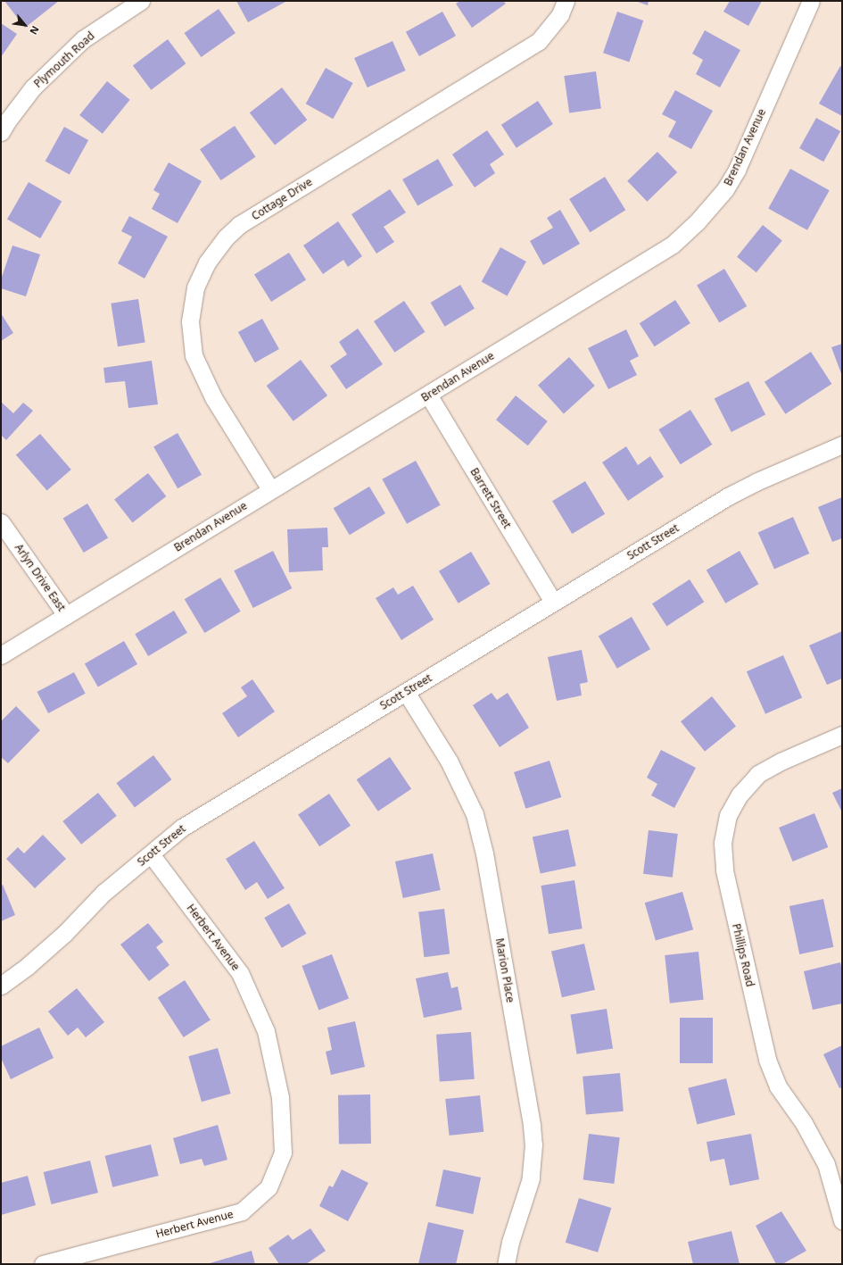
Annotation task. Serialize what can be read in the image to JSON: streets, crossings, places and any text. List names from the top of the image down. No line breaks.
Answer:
{"streets":{"street":["Plymouth Road","Brendan Avenue","Cottage Drive","Barrett Street","Scott Street","Arlyn Drive East","Herbert Avenue","Phillips Road","Marion Place"]},"crossings":[["Brendan Avenue","Cottage Drive"],["Brendan Avenue","Barrett Street"],["Brendan Avenue","Arlyn Drive East"],["Barrett Street","Scott Street"],["Scott Street","Herbert Avenue"],["Scott Street","Marion Place"]],"north":"bottom right"}
